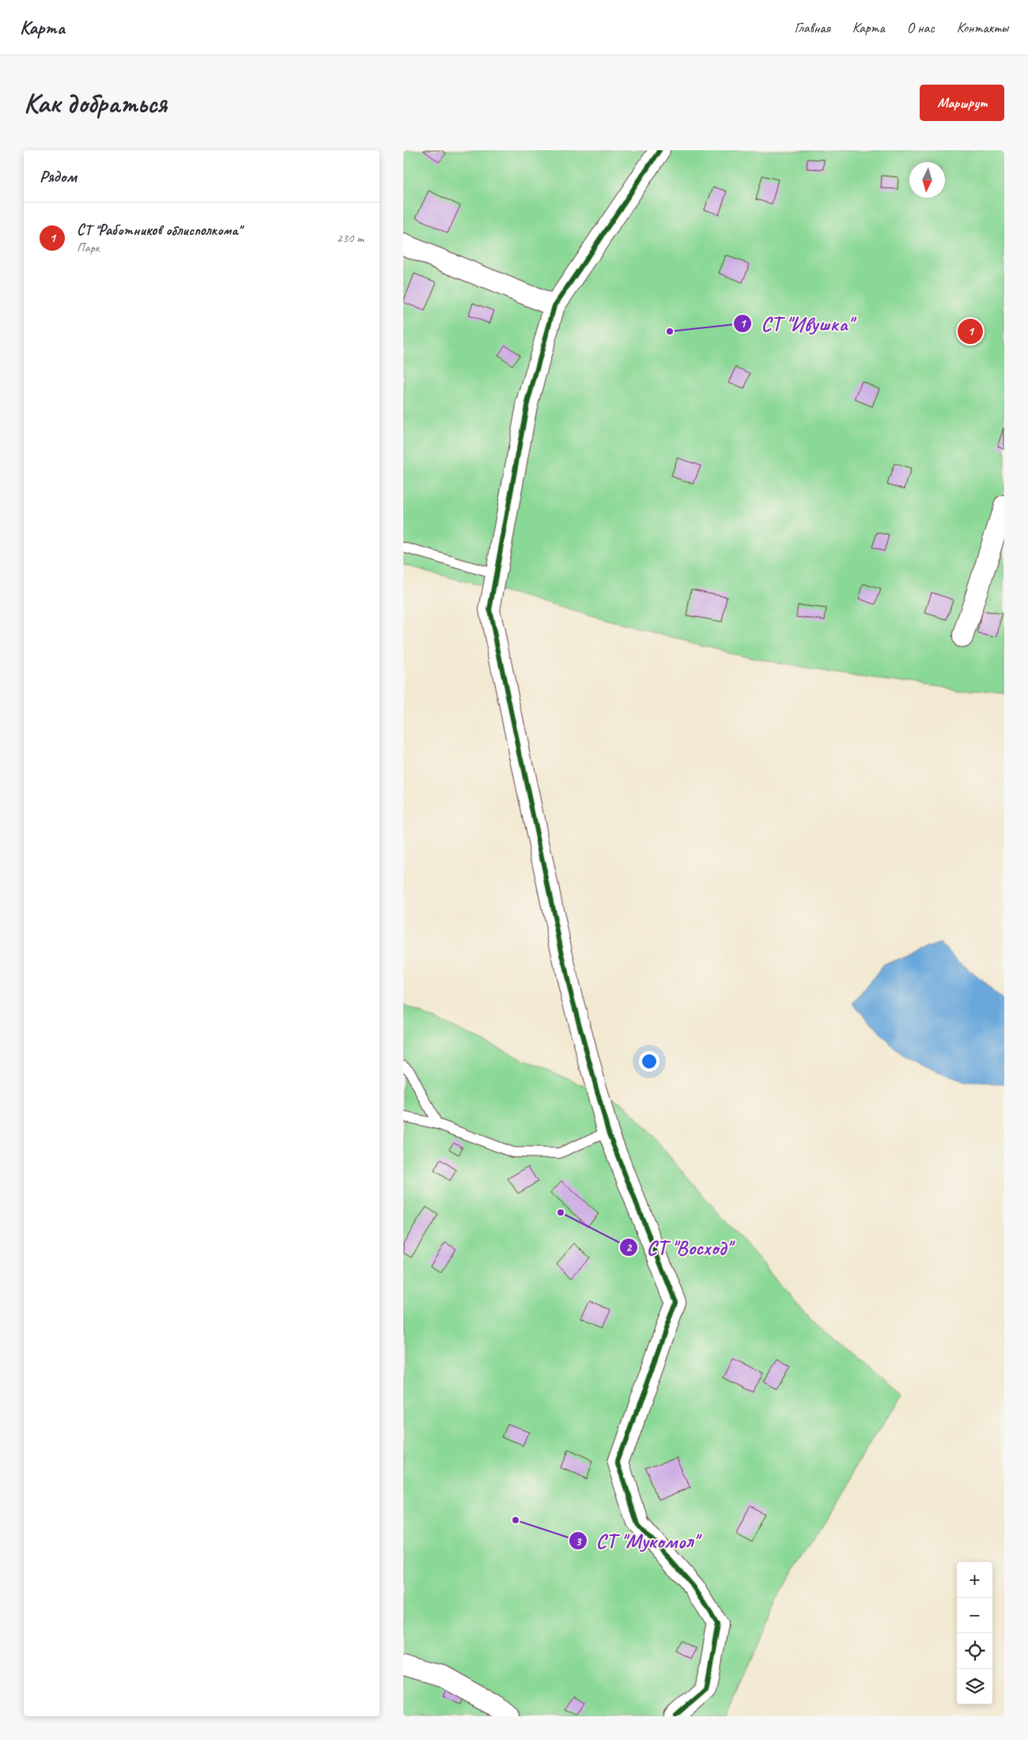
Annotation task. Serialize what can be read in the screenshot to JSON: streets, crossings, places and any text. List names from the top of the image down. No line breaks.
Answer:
{"places":["СТ \"Ивушка\"","СТ \"Восход\"","СТ \"Мукомол\""],"north":"bottom","page":{"header":"Карта","nav":["Главная","Карта","О нас","Контакты"],"buttons":"Маршрут","title":"Как добраться","heading":"Рядом","list":[{"mark":"1","name":"СТ \"Работников облисполкома\"","note":"Парк","value":"230 m"}],"pins":"1","map_buttons":["+","−"]}}
